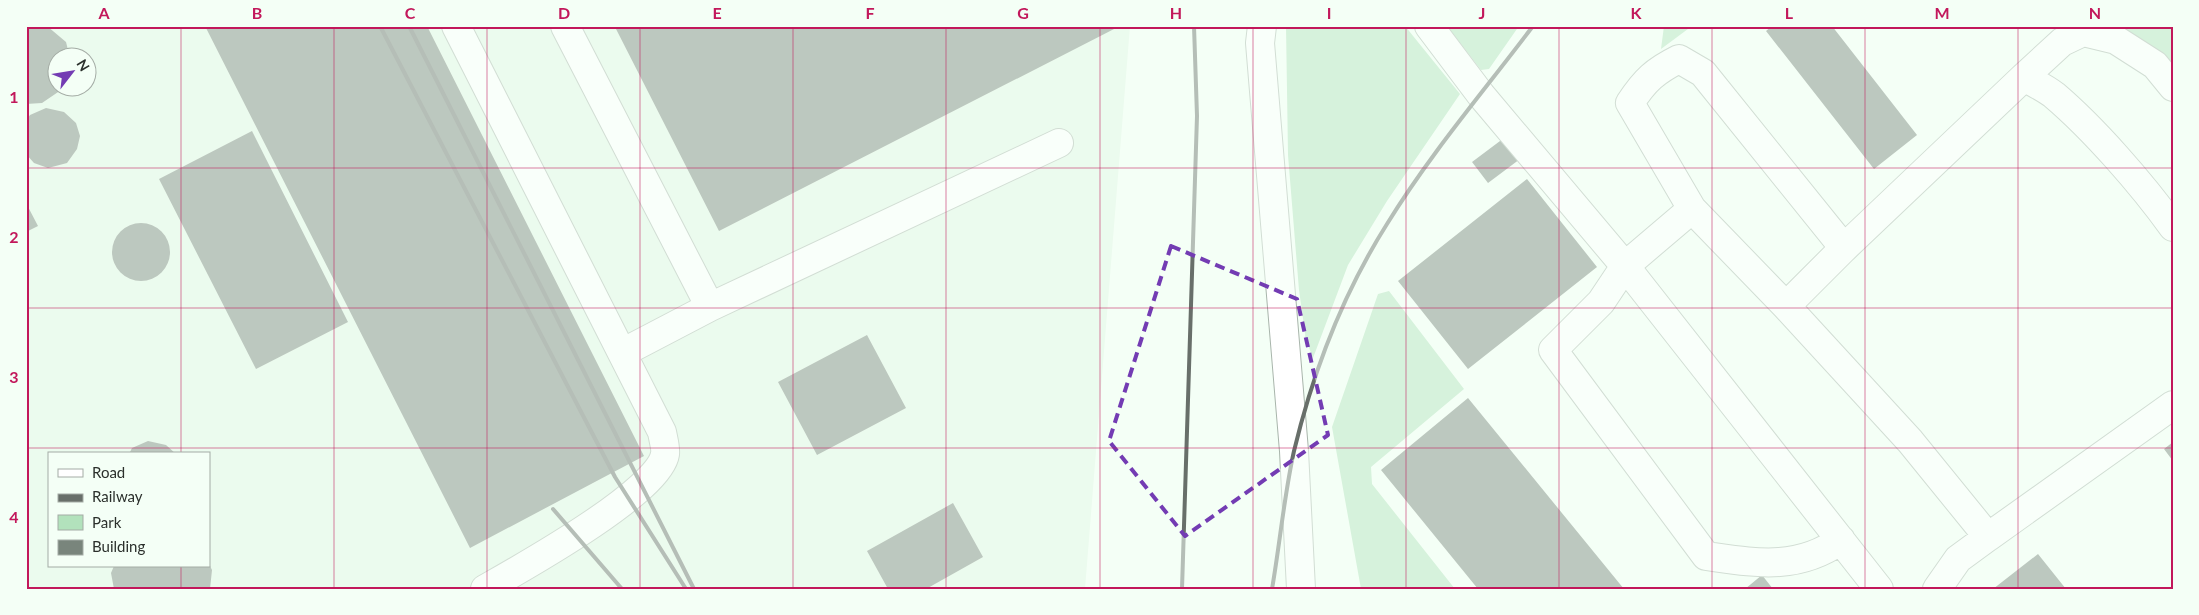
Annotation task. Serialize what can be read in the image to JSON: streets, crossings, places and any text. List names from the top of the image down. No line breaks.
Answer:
{"legend":["Road","Railway","Park","Building"],"north":"top right","grid":{"columns":["A","B","C","D","E","F","G","H","I","J","K","L","M","N"],"rows":["1","2","3","4"]}}
